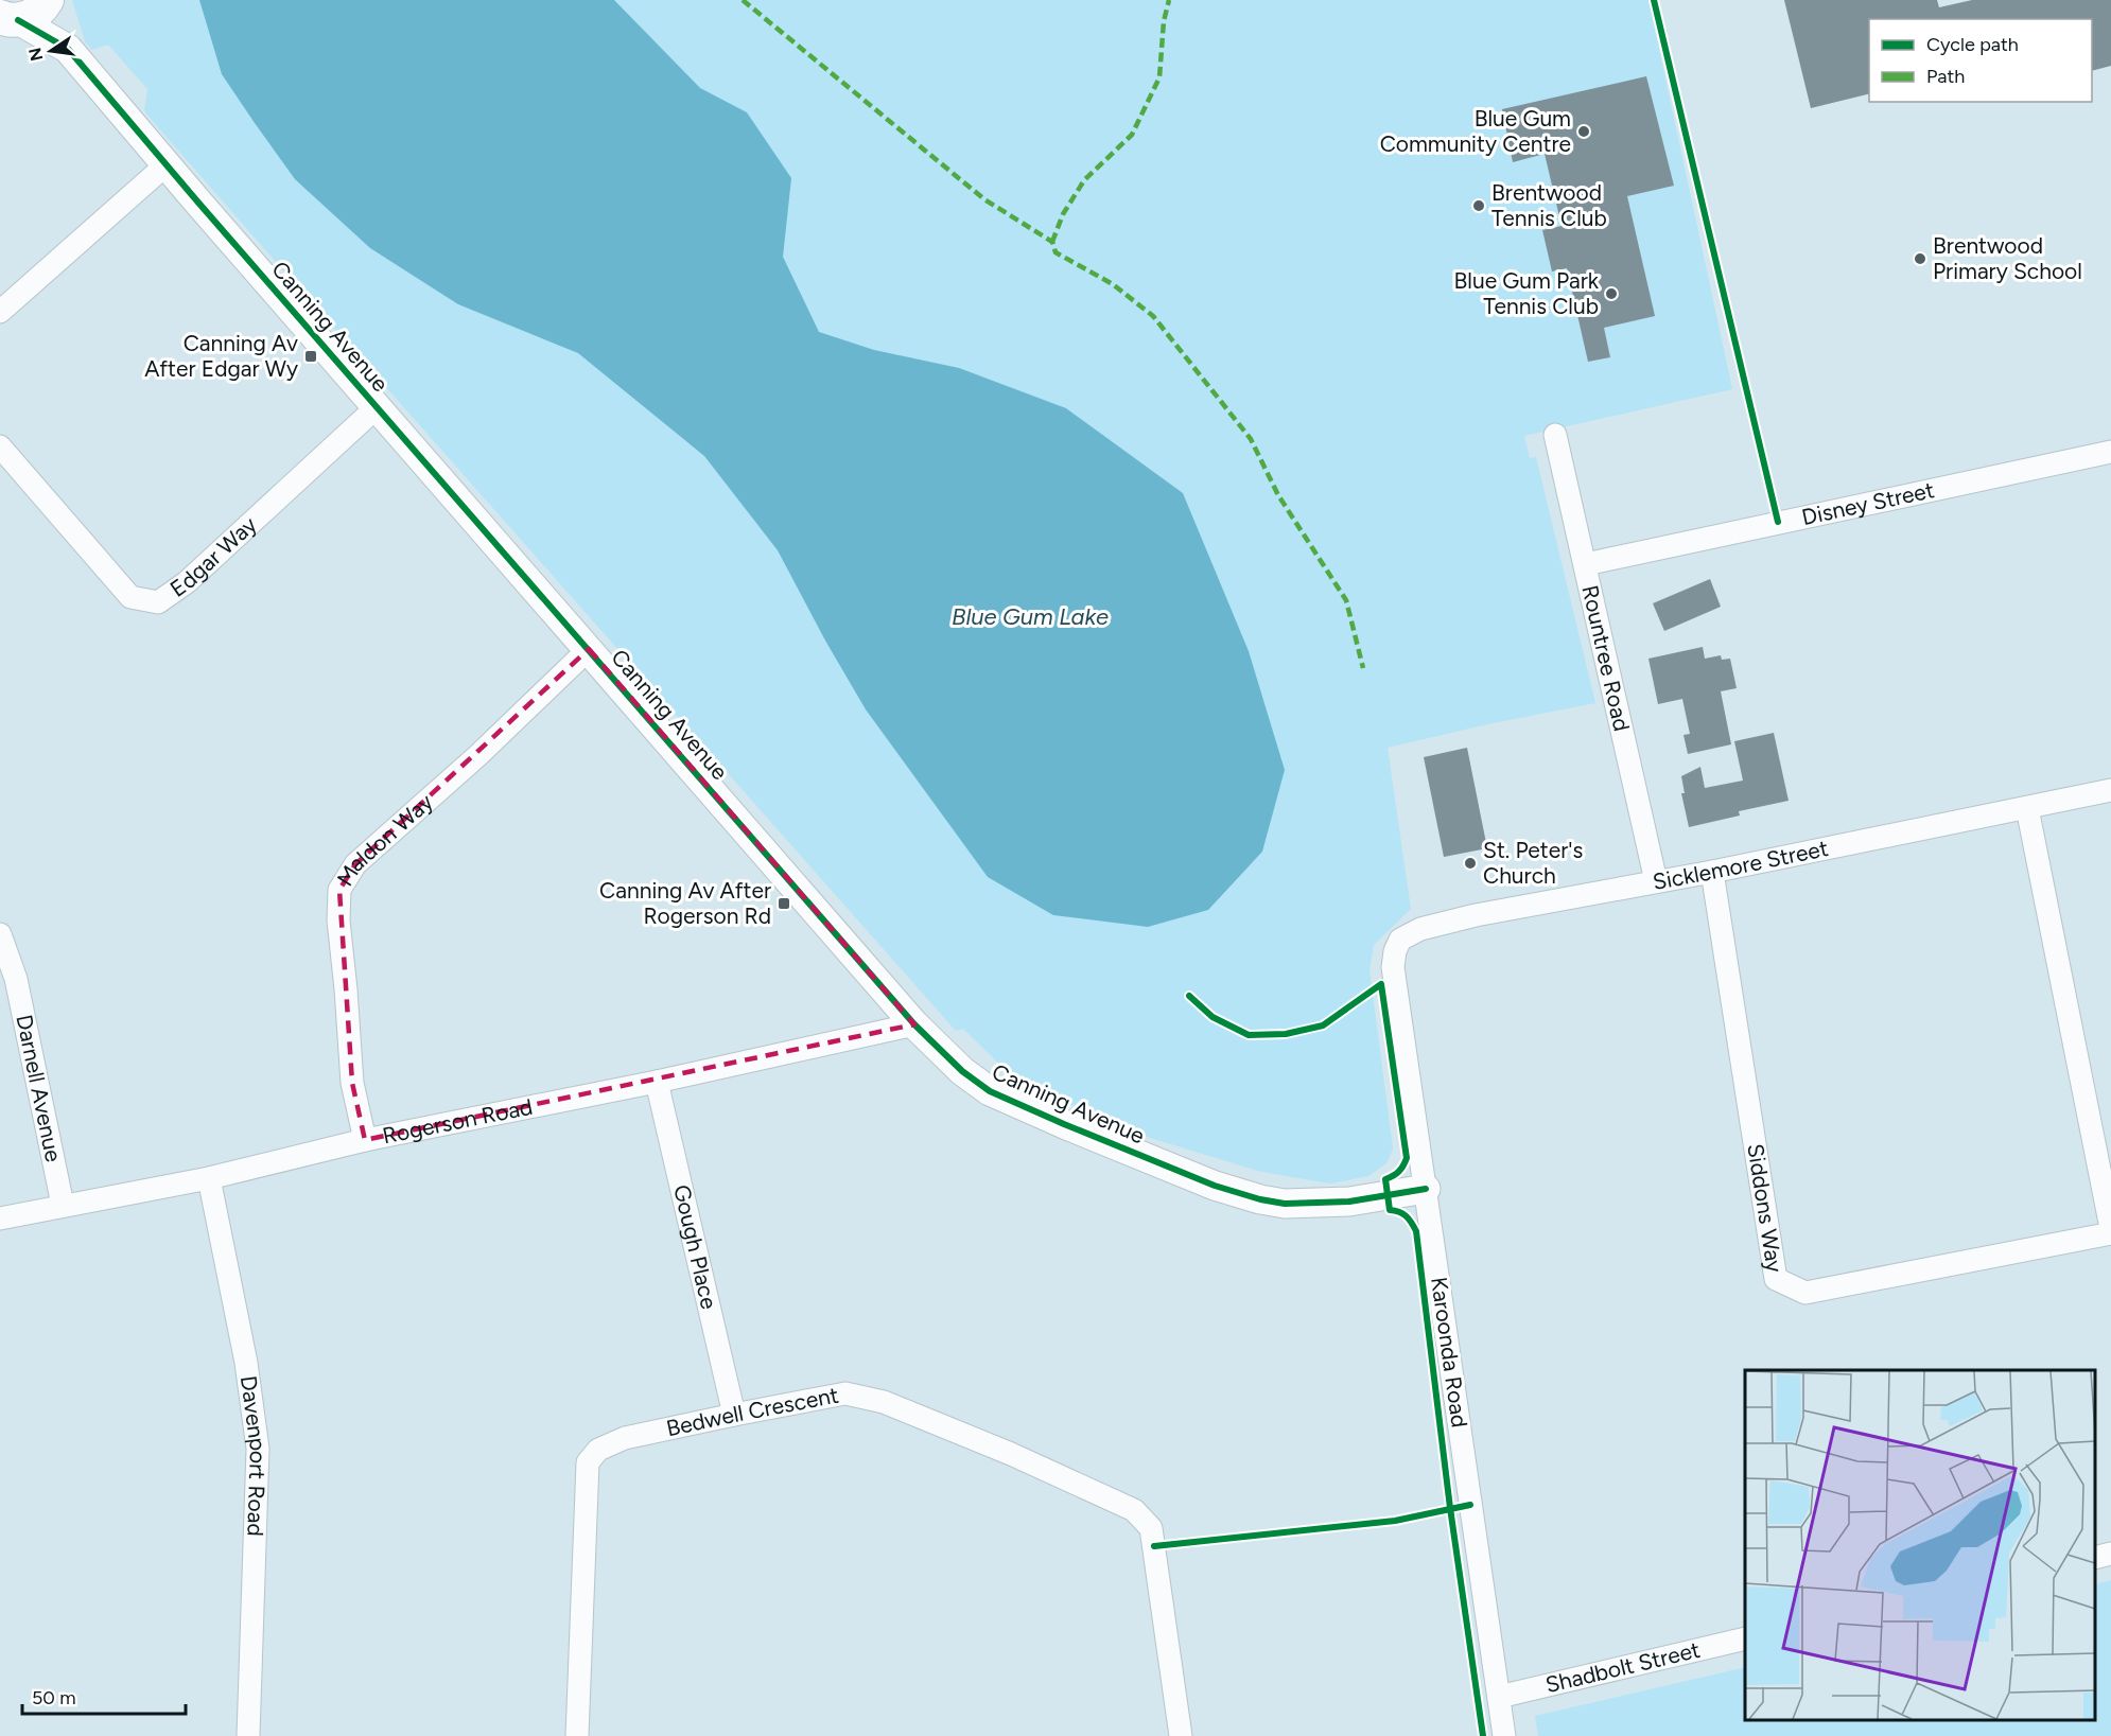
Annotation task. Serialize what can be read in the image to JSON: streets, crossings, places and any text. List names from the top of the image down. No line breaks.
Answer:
{"streets":{"main road":["Canning Avenue"],"street":["Disney Street","Edgar Way","Rountree Road","Maldon Way","Sicklemore Street","Darnell Avenue","Rogerson Road","Siddons Way","Gough Place","Karoonda Road","Bedwell Crescent","Davenport Road","Shadbolt Street"]},"crossings":[["Canning Avenue","Edgar Way"],["Canning Avenue","Maldon Way"],["Canning Avenue","Rogerson Road"],["Canning Avenue","Karoonda Road"],["Disney Street","Rountree Road"],["Rountree Road","Sicklemore Street"],["Maldon Way","Rogerson Road"],["Sicklemore Street","Siddons Way"],["Sicklemore Street","Karoonda Road"],["Darnell Avenue","Rogerson Road"],["Rogerson Road","Gough Place"],["Rogerson Road","Davenport Road"],["Gough Place","Bedwell Crescent"],["Karoonda Road","Shadbolt Street"]],"water":["Blue Gum Lake"],"places":{"other":["Blue Gum Community Centre","Brentwood Tennis Club","Brentwood Primary School","Blue Gum Park Tennis Club","St. Peter's Church"],"transit":["Canning Av After Edgar Wy","Canning Av After Rogerson Rd"]},"legend":["Cycle path","Path"],"scale_bar":"50 m","north":"left"}
